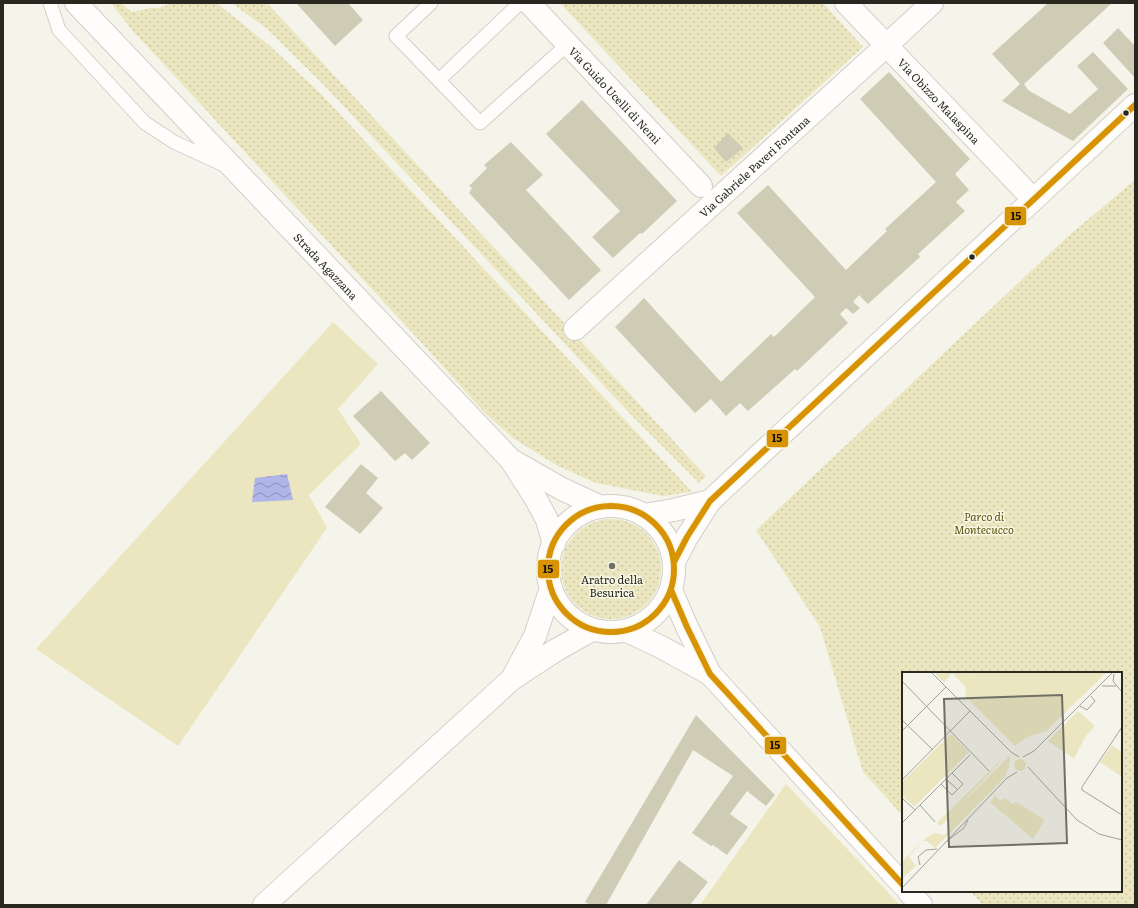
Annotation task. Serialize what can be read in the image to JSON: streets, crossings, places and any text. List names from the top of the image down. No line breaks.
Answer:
{"streets":{"main road":["Via Guido Ucelli di Nemi","Via Obizzo Malaspina","Via Gabriele Paveri Fontana","Strada Agazzana"]},"crossings":[["Via Obizzo Malaspina","Via Gabriele Paveri Fontana"]],"parks":["Parco di Montecucco"],"places":["Aratro della Besurica"],"lines":["transit line 15"]}
